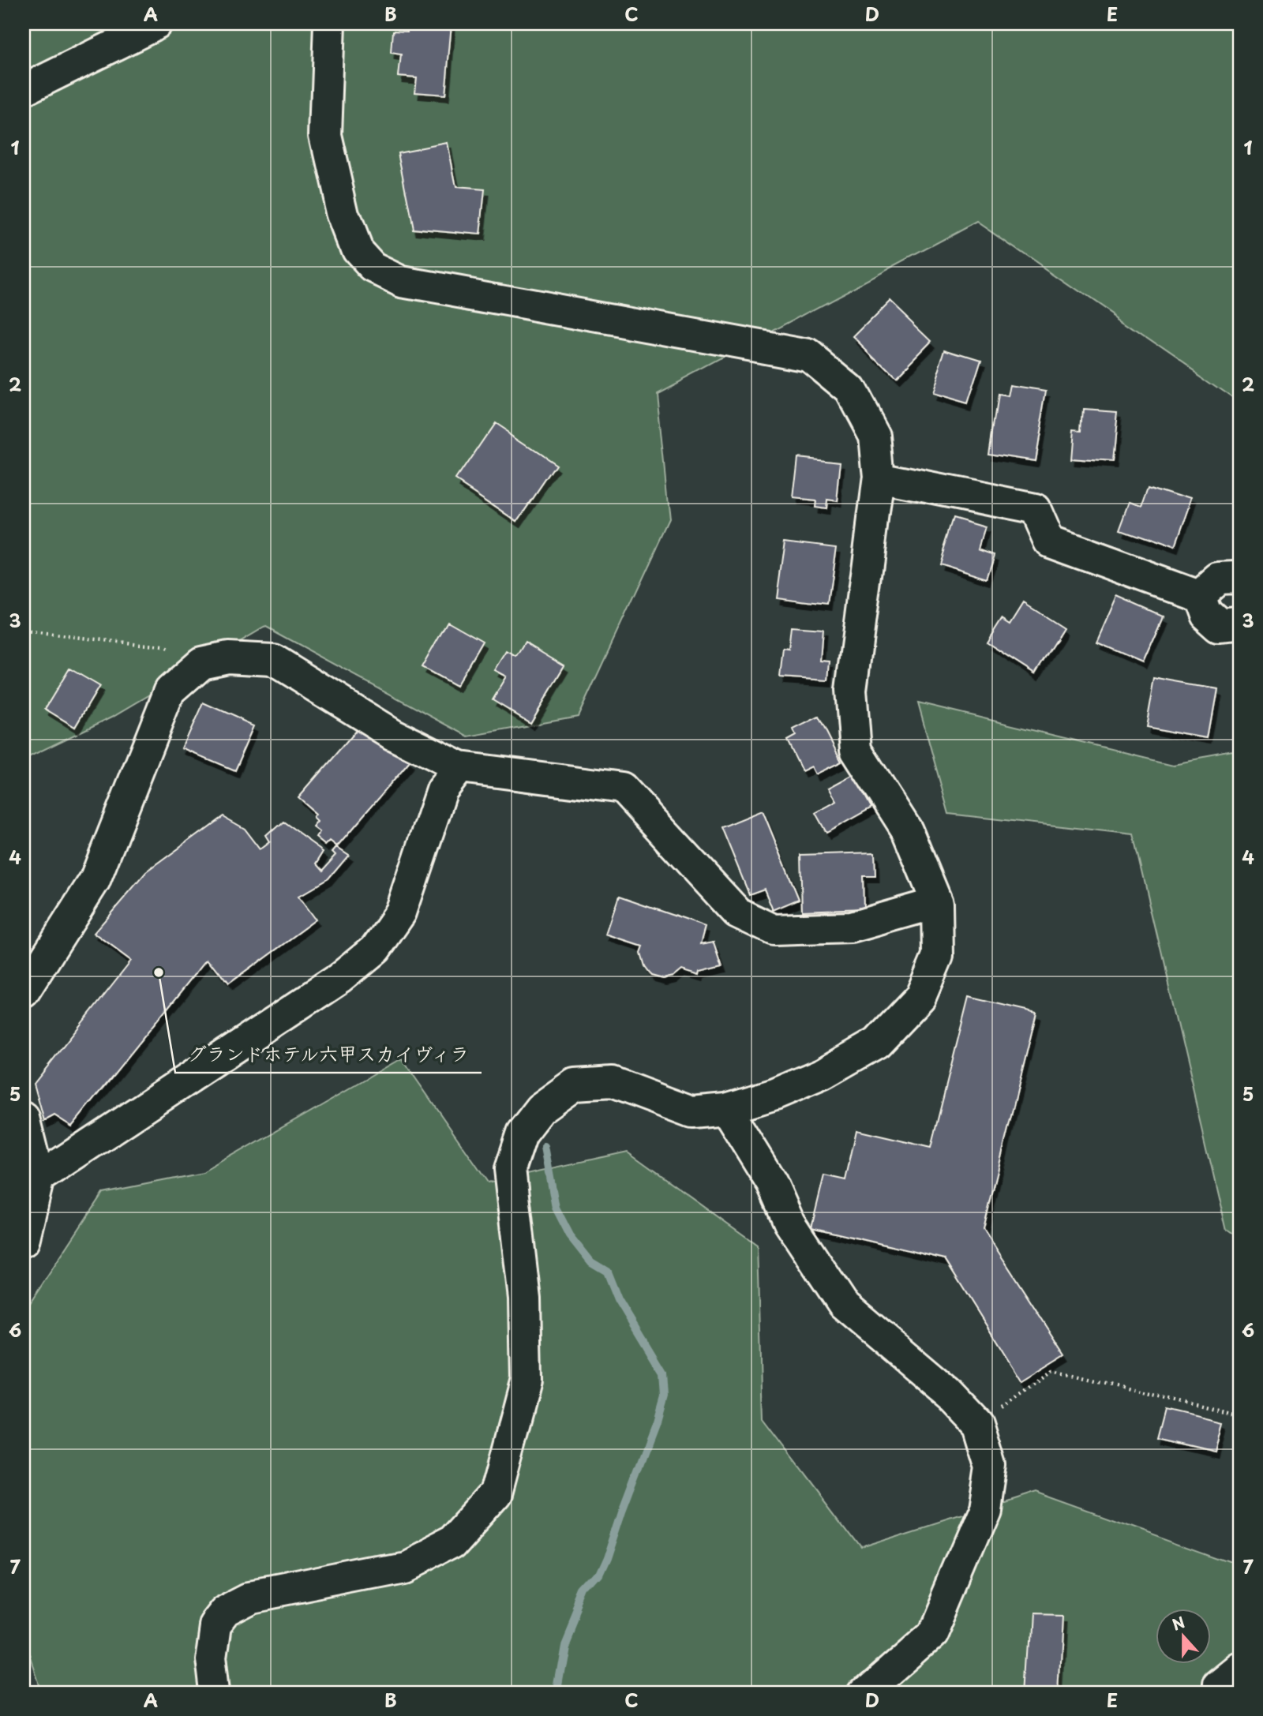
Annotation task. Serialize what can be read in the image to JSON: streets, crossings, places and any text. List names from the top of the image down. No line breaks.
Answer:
{"places":["グランドホテル六甲スカイヴィラ"],"north":"top","grid":{"columns":["A","B","C","D","E"],"rows":["1","2","3","4","5","6","7"]}}
